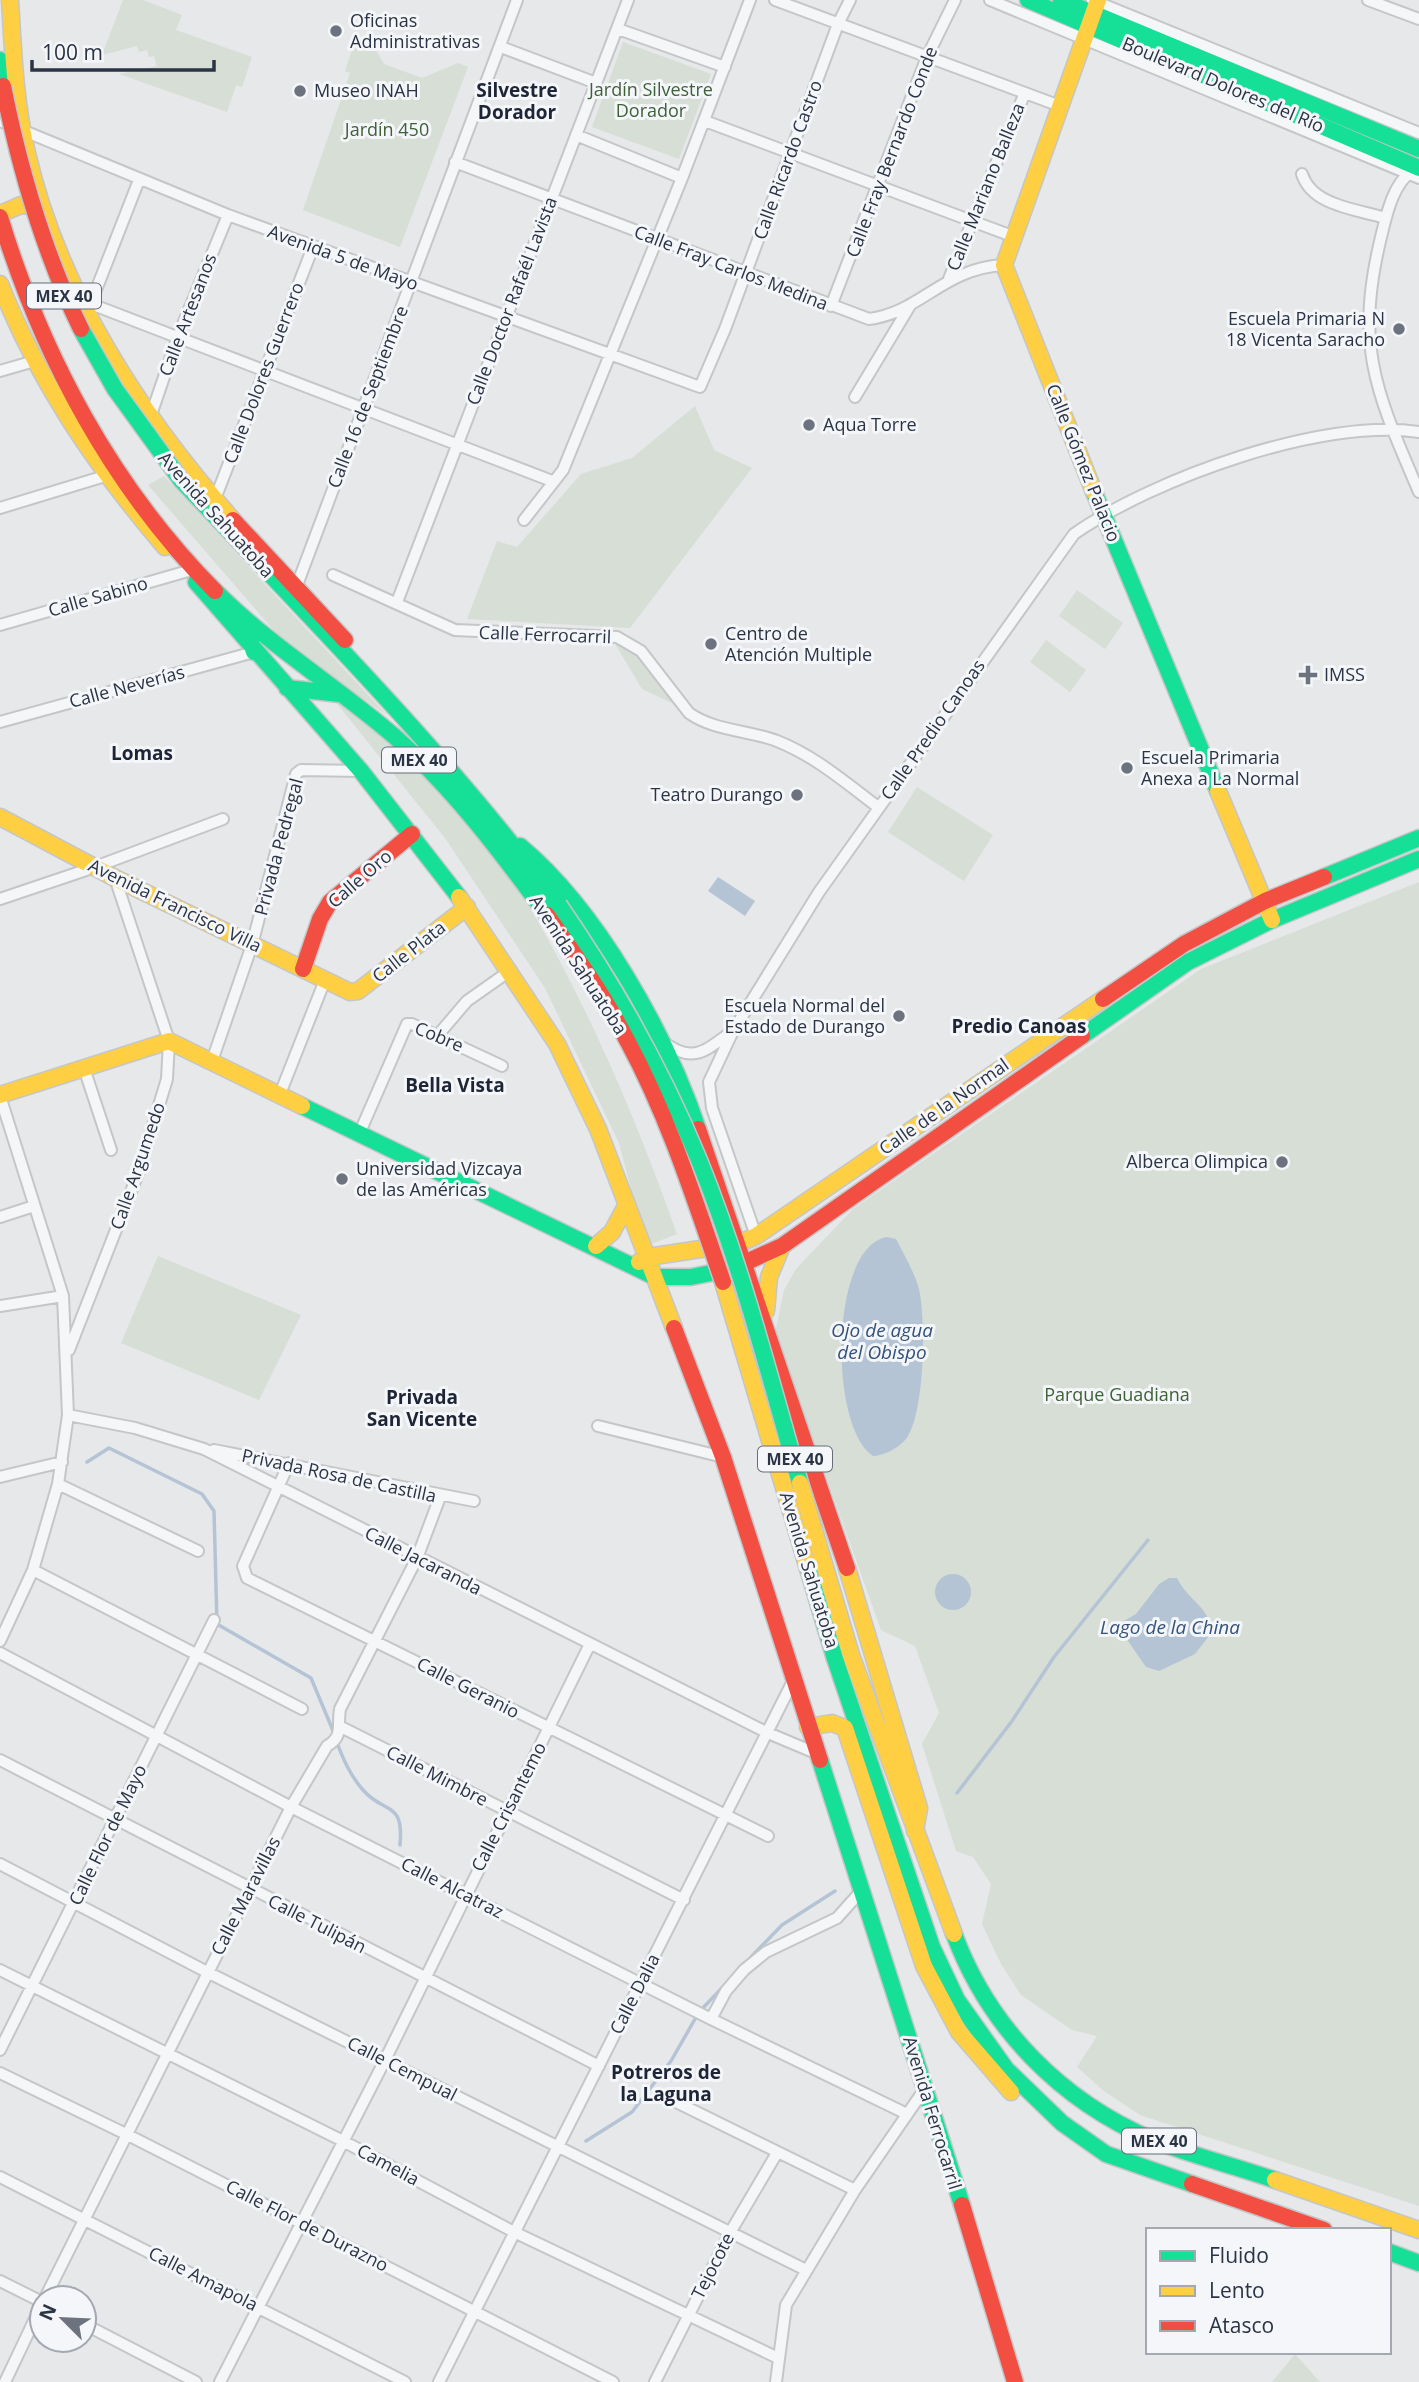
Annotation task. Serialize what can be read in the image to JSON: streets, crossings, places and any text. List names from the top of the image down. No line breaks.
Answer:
{"streets":{"main road":["Boulevard Dolores del Río","MEX 40","Calle Gómez Palacio","Avenida Sahuatoba","Calle Oro","Avenida Francisco Villa","Calle Plata","Calle de la Normal","Avenida Ferrocarril"],"street":["Calle Fray Bernardo Conde","Calle Ricardo Castro","Calle Mariano Balleza","Avenida 5 de Mayo","Calle Fray Carlos Medina","Calle Doctor Rafaél Lavista","Calle Artesanos","Calle Dolores Guerrero","Calle 16 de Septiembre","Calle Sabino","Calle Ferrocarril","Calle Neverías","Calle Predio Canoas","Privada Pedregal","Cobre","Calle Argumedo","Privada Rosa de Castilla","Calle Jacaranda","Calle Geranio","Calle Mimbre","Calle Crisantemo","Calle Flor de Mayo","Calle Alcatraz","Calle Maravillas","Calle Tulipán","Calle Dalia","Calle Cempual","Camelia","Calle Flor de Durazno","Tejocote","Calle Amapola"]},"crossings":[["Calle Fray Bernardo Conde","Calle Fray Carlos Medina"],["Calle Ricardo Castro","Avenida 5 de Mayo"],["Calle Ricardo Castro","Calle Fray Carlos Medina"],["Calle Mariano Balleza","Calle Fray Carlos Medina"],["Avenida 5 de Mayo","Calle Doctor Rafaél Lavista"],["Avenida 5 de Mayo","Calle Artesanos"],["Avenida 5 de Mayo","Calle Dolores Guerrero"],["Avenida 5 de Mayo","Calle 16 de Septiembre"],["Avenida 5 de Mayo","Avenida Sahuatoba"],["Calle Fray Carlos Medina","Calle Doctor Rafaél Lavista"],["Calle Fray Carlos Medina","Calle 16 de Septiembre"],["Calle Fray Carlos Medina","Calle Gómez Palacio"],["MEX 40","Avenida Sahuatoba"],["MEX 40","Calle Sabino"],["Calle Doctor Rafaél Lavista","Calle Ferrocarril"],["Calle Artesanos","Avenida Sahuatoba"],["Calle Dolores Guerrero","Avenida Sahuatoba"],["Calle 16 de Septiembre","Avenida Sahuatoba"],["Calle Gómez Palacio","Calle Predio Canoas"],["Calle Gómez Palacio","Calle de la Normal"],["Calle Ferrocarril","Calle Predio Canoas"],["Calle Predio Canoas","Calle de la Normal"],["Privada Pedregal","Avenida Francisco Villa"],["Calle Oro","Avenida Francisco Villa"],["Avenida Francisco Villa","Calle Plata"],["Privada Rosa de Castilla","Calle Jacaranda"],["Privada Rosa de Castilla","Calle Maravillas"],["Calle Jacaranda","Calle Geranio"],["Calle Jacaranda","Calle Crisantemo"],["Calle Jacaranda","Calle Maravillas"],["Calle Jacaranda","Calle Dalia"],["Calle Jacaranda","Avenida Ferrocarril"],["Calle Geranio","Calle Crisantemo"],["Calle Geranio","Calle Maravillas"],["Calle Geranio","Calle Dalia"],["Calle Mimbre","Calle Crisantemo"],["Calle Mimbre","Calle Maravillas"],["Calle Mimbre","Calle Dalia"],["Calle Crisantemo","Calle Alcatraz"],["Calle Crisantemo","Calle Tulipán"],["Calle Crisantemo","Calle Cempual"],["Calle Crisantemo","Camelia"],["Calle Crisantemo","Calle Flor de Durazno"],["Calle Crisantemo","Calle Amapola"],["Calle Flor de Mayo","Calle Alcatraz"],["Calle Flor de Mayo","Calle Tulipán"],["Calle Flor de Mayo","Calle Cempual"],["Calle Flor de Mayo","Camelia"],["Calle Alcatraz","Calle Maravillas"],["Calle Alcatraz","Calle Dalia"],["Calle Maravillas","Calle Tulipán"],["Calle Maravillas","Calle Cempual"],["Calle Maravillas","Camelia"],["Calle Maravillas","Calle Flor de Durazno"],["Calle Maravillas","Calle Amapola"],["Calle Tulipán","Calle Dalia"],["Calle Dalia","Calle Cempual"],["Calle Dalia","Camelia"],["Calle Dalia","Calle Flor de Durazno"],["Calle Cempual","Tejocote"],["Camelia","Tejocote"]],"districts":["Silvestre Dorador","Lomas","Predio Canoas","Bella Vista","Privada San Vicente","Potreros de la Laguna"],"water":["Ojo de agua del Obispo","Lago de la China"],"parks":["Jardín Silvestre Dorador","Jardín 450","Parque Guadiana"],"places":{"other":["Oficinas Administrativas","Museo INAH","Escuela Primaria N 18 Vicenta Saracho","Aqua Torre","Centro de Atención Multiple","Escuela Primaria Anexa a La Normal","Teatro Durango","Escuela Normal del Estado de Durango","Alberca Olimpica","Universidad Vizcaya de las Américas"],"health":["IMSS"]},"legend":["Fluido","Lento","Atasco"],"scale_bar":"100 m","north":"top left"}
